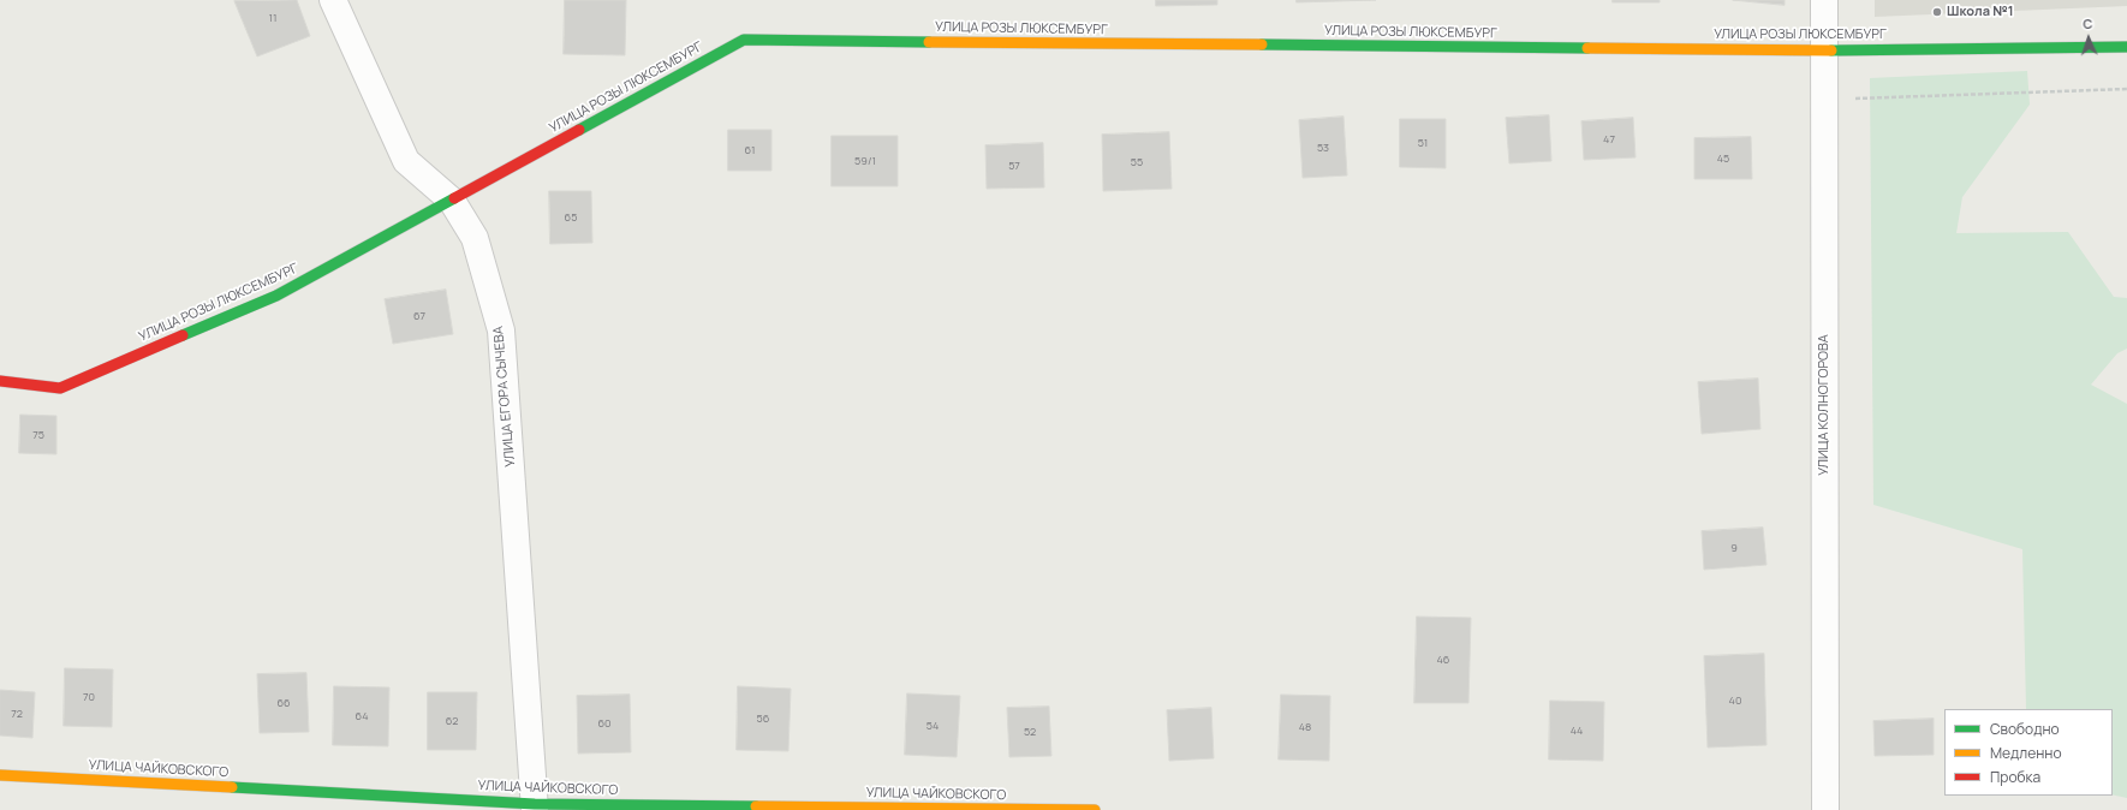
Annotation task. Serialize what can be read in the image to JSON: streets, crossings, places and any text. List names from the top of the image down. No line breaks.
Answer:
{"streets":{"street":["УЛИЦА РОЗЫ ЛЮКСЕМБУРГ","УЛИЦА ЕГОРА СЫЧЕВА","УЛИЦА КОЛНОГОРОВА","УЛИЦА ЧАЙКОВСКОГО"]},"crossings":[["УЛИЦА РОЗЫ ЛЮКСЕМБУРГ","УЛИЦА ЕГОРА СЫЧЕВА"],["УЛИЦА РОЗЫ ЛЮКСЕМБУРГ","УЛИЦА КОЛНОГОРОВА"],["УЛИЦА ЕГОРА СЫЧЕВА","УЛИЦА ЧАЙКОВСКОГО"]],"places":["Школа №1"],"house_numbers":["11","47","51","53","61","45","59/1","55","57","65","67","75","9","46","70","40","66","72","64","56","62","60","54","48","44","52"],"legend":["Свободно","Медленно","Пробка"],"north":"top"}
